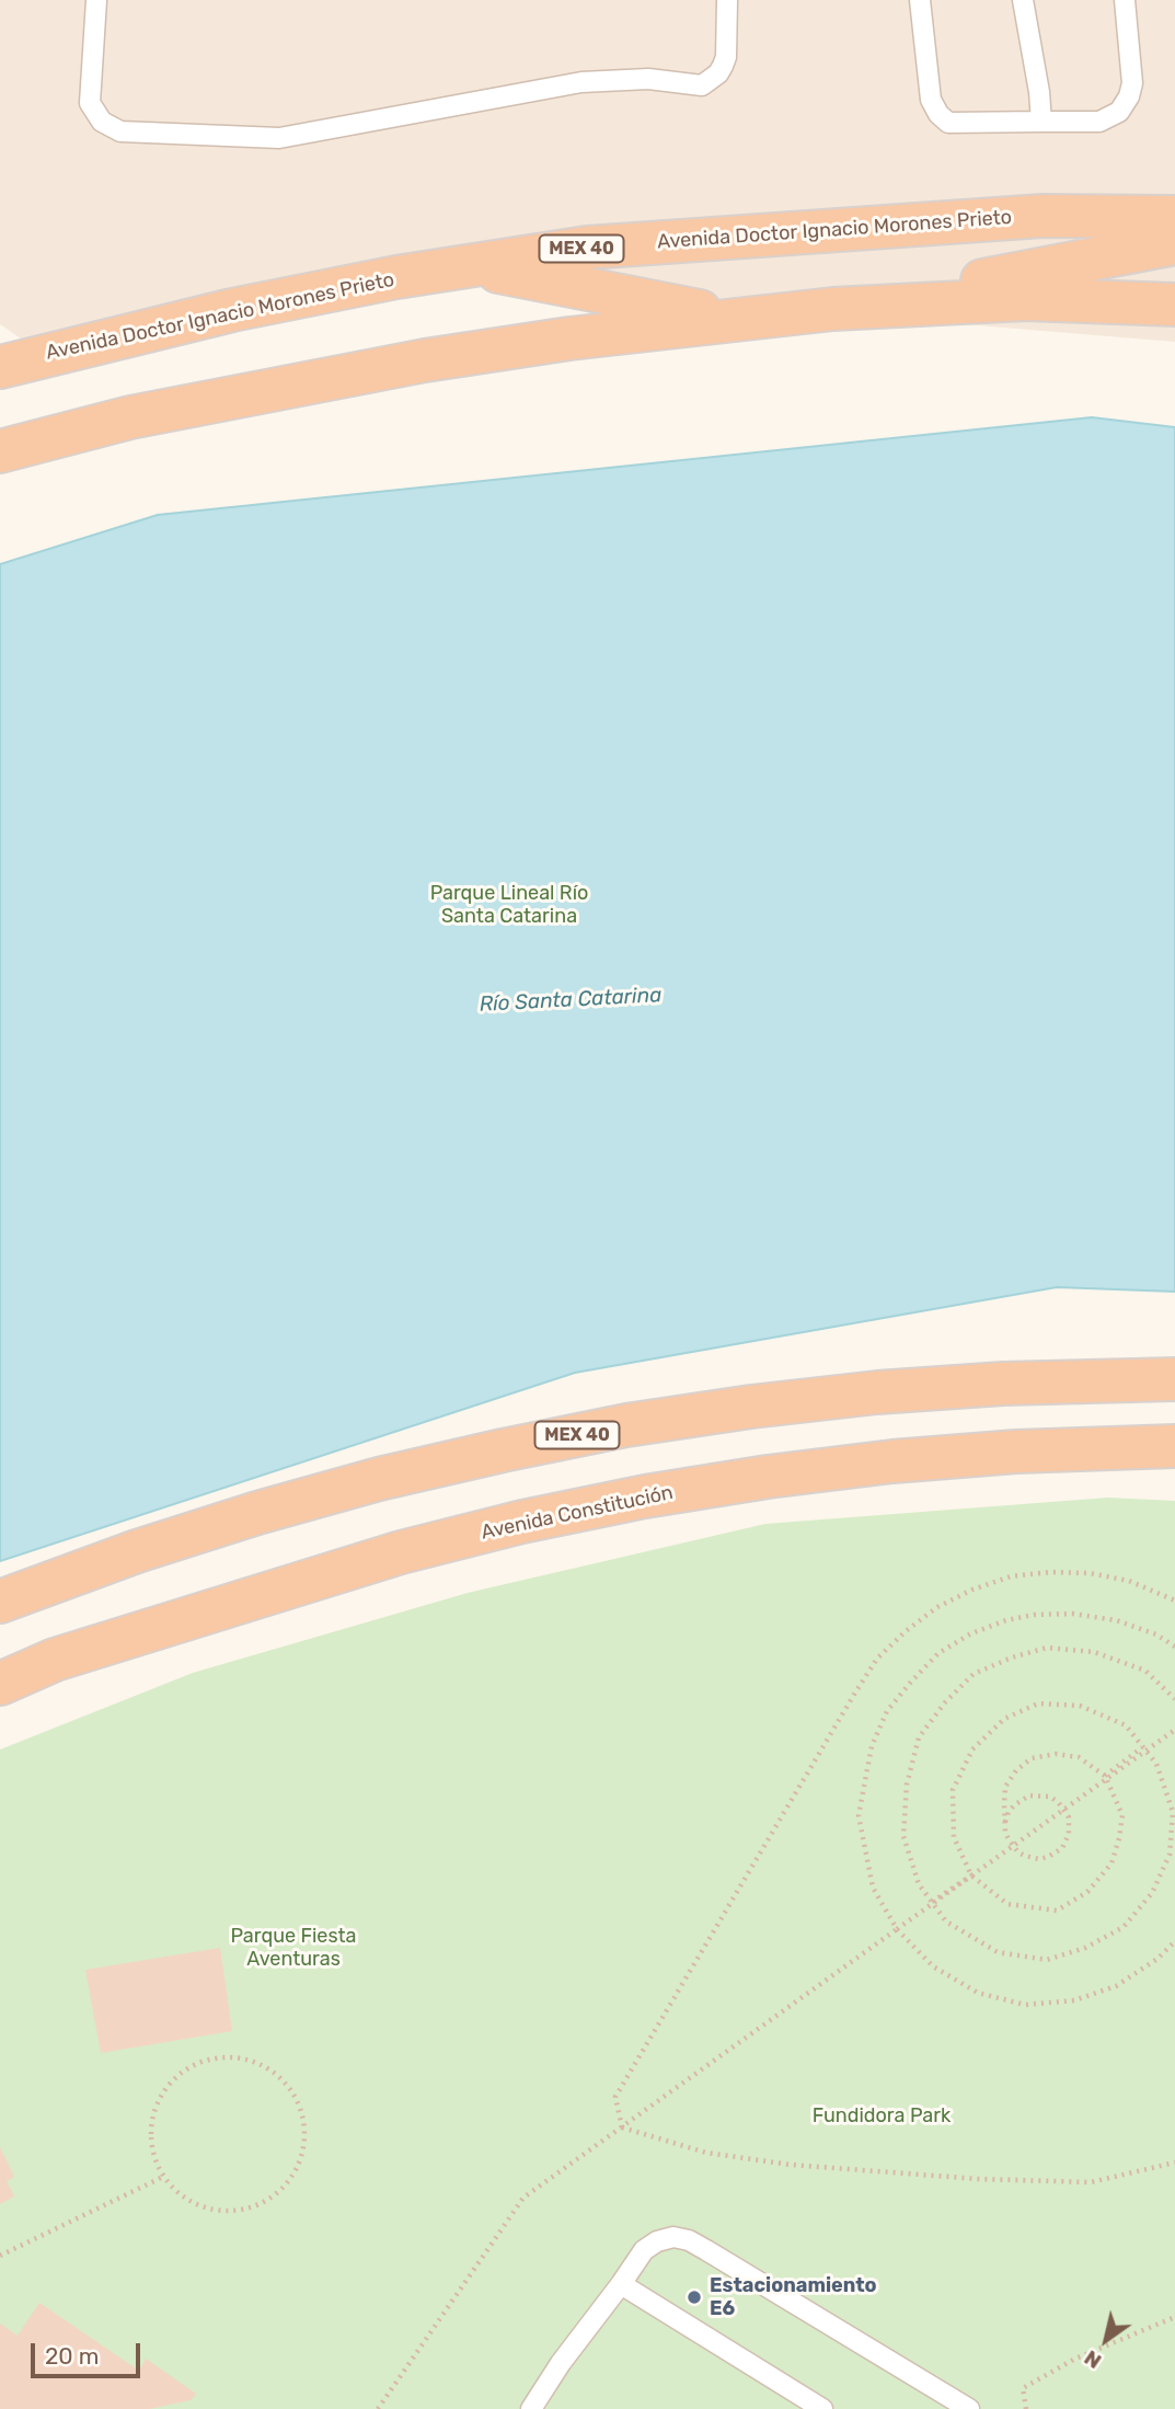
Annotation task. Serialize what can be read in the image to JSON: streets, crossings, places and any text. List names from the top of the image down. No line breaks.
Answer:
{"streets":{"highway":["Avenida Doctor Ignacio Morones Prieto","MEX 40","Avenida Constitución"]},"water":["Río Santa Catarina"],"parks":["Parque Lineal Río Santa Catarina","Parque Fiesta Aventuras","Fundidora Park"],"places":["Estacionamiento E6"],"scale_bar":"20 m","north":"bottom left"}
